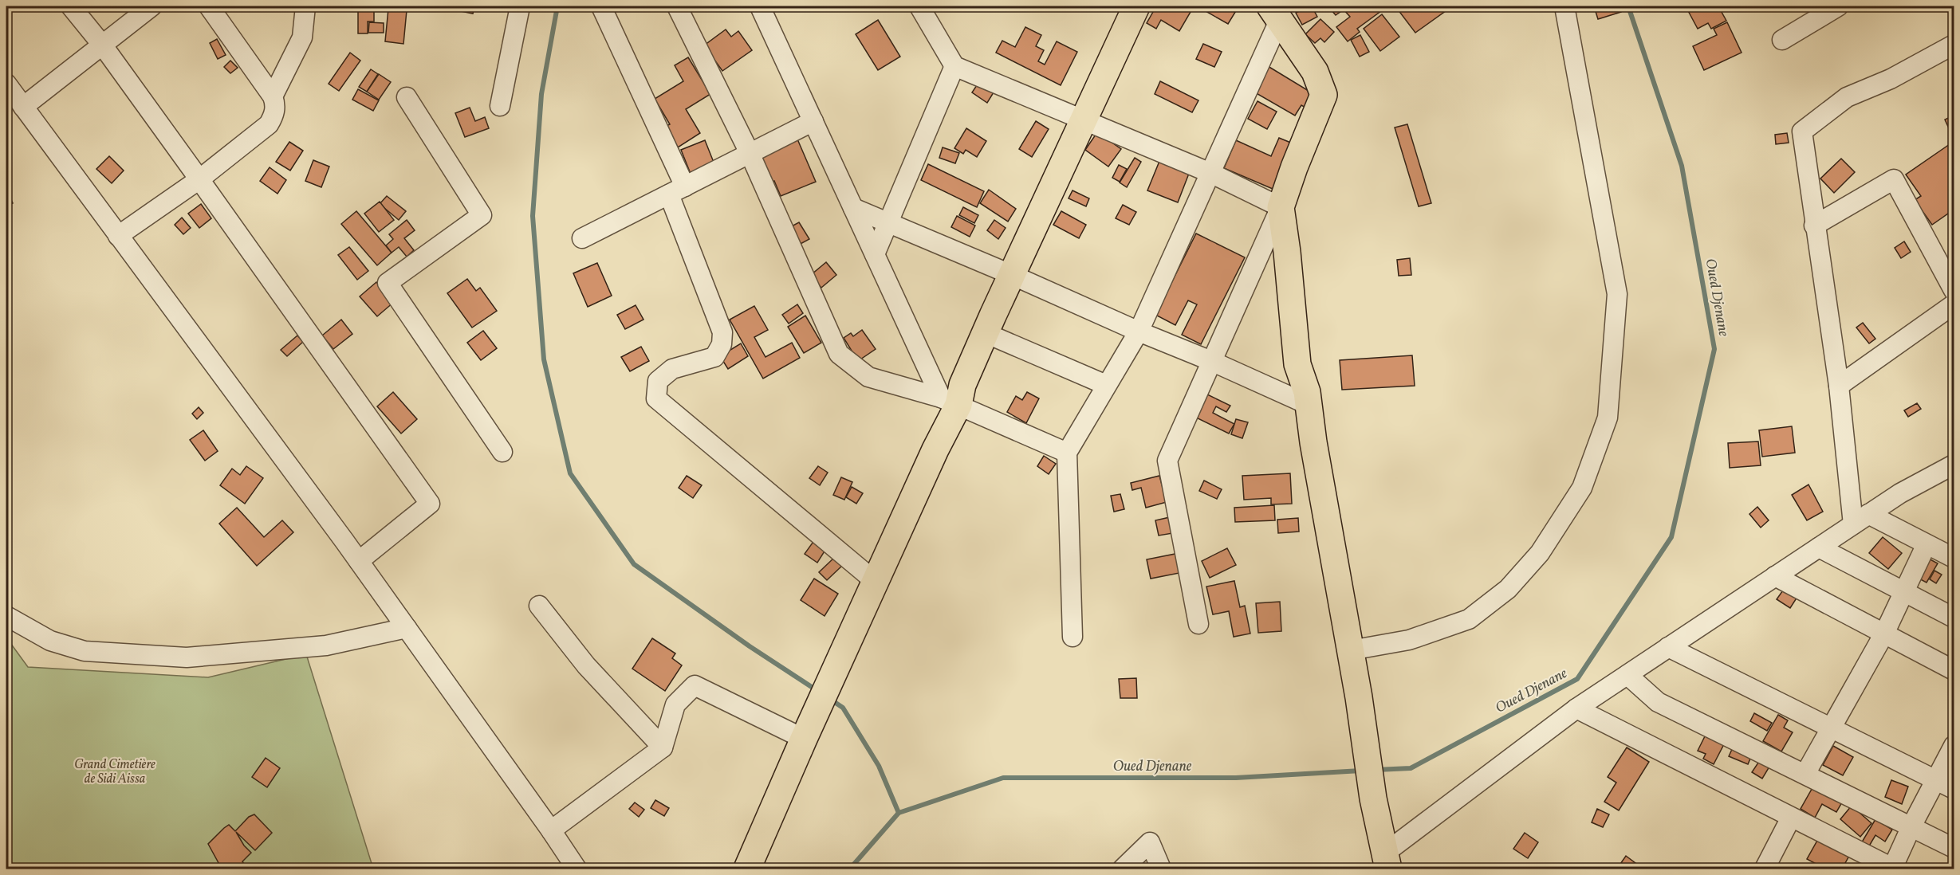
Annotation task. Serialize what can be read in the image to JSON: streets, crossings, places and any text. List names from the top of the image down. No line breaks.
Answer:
{"water":["Oued Djenane"],"parks":["Grand Cimetière de Sidi Aissa"]}
